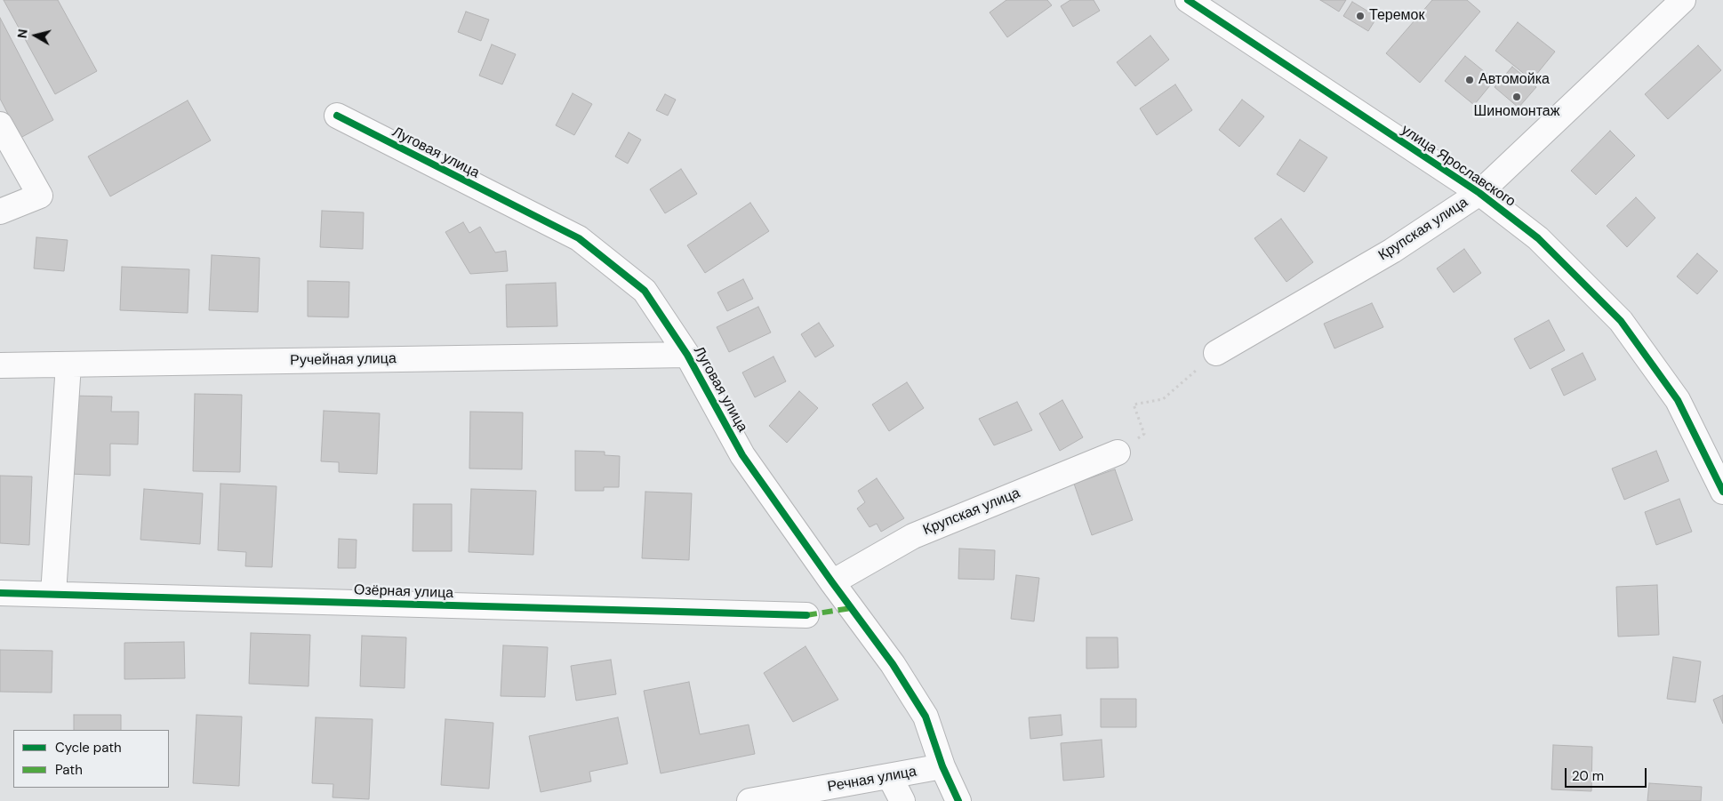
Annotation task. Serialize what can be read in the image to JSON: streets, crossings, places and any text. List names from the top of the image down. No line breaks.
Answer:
{"streets":{"street":["Луговая улица","улица Ярославского","Крупская улица","Ручейная улица","Озёрная улица","Речная улица"]},"crossings":[["Луговая улица","Крупская улица"],["Луговая улица","Ручейная улица"],["Луговая улица","Речная улица"],["улица Ярославского","Крупская улица"]],"places":["Теремок","Автомойка","Шиномонтаж"],"legend":["Cycle path","Path"],"scale_bar":"20 m","north":"left"}
